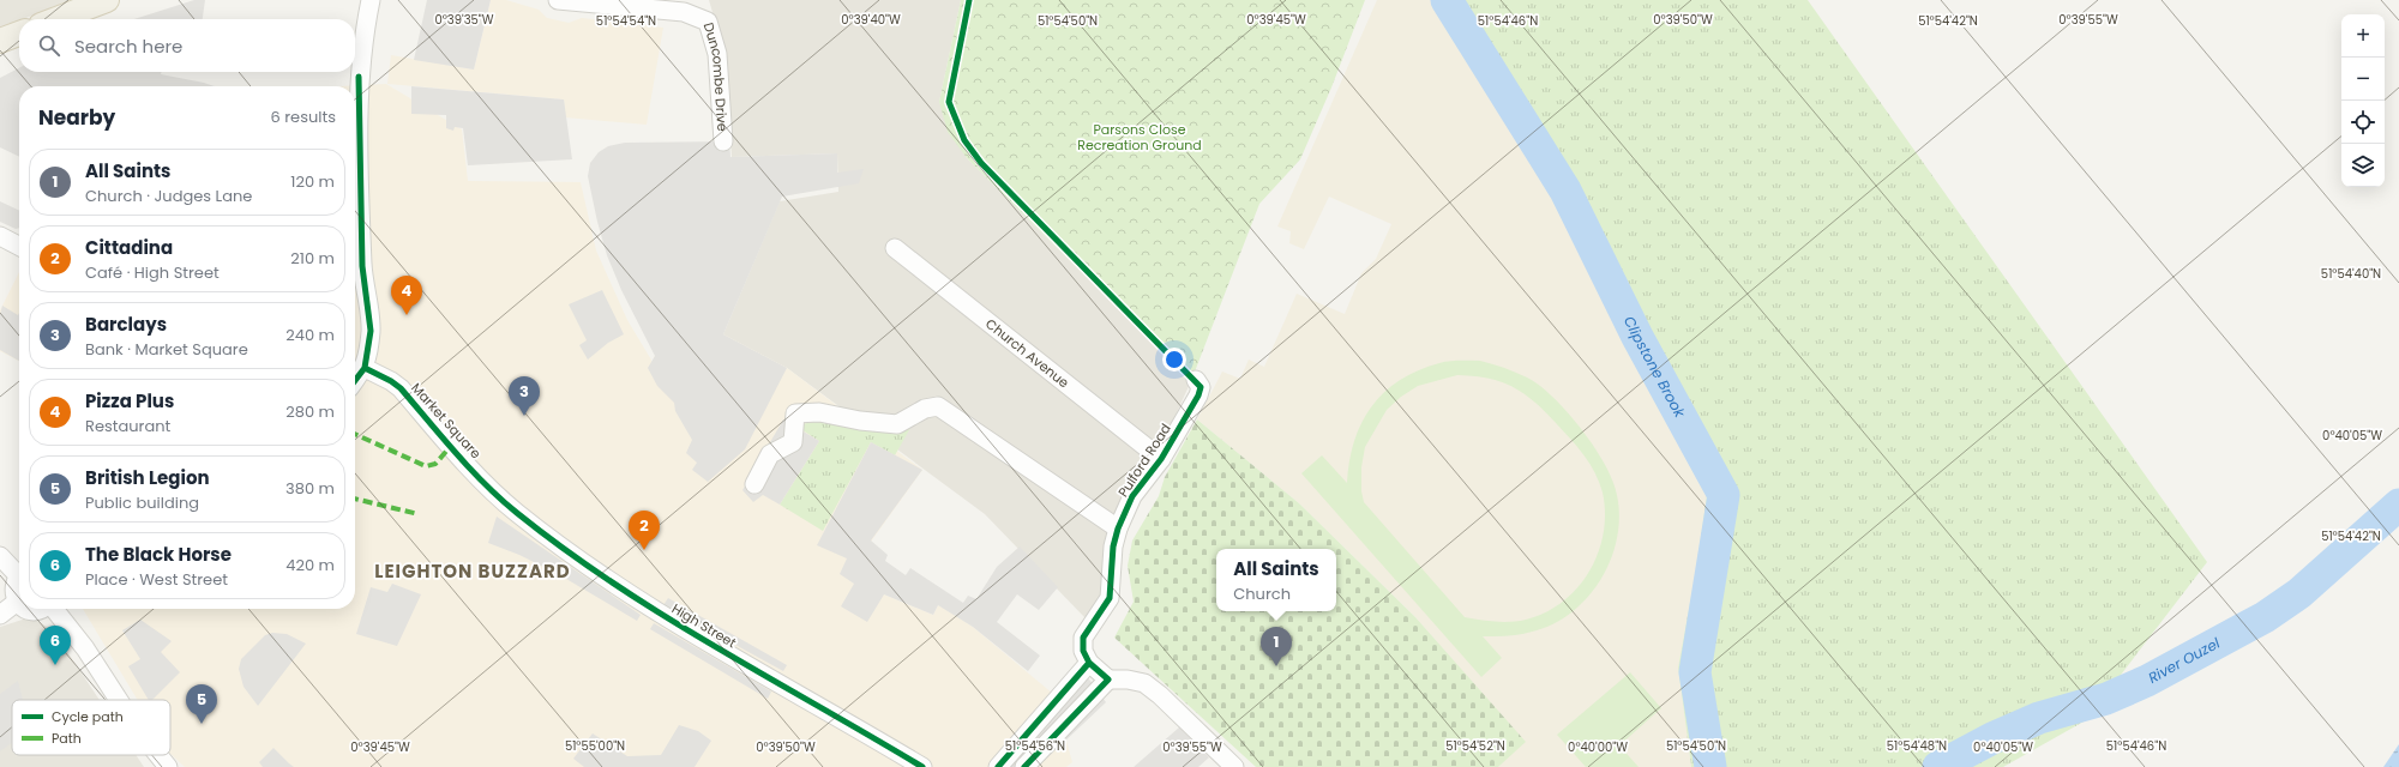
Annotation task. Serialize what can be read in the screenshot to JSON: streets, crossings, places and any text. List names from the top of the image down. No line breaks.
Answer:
{"streets":{"street":["Duncombe Drive","Church Avenue","Market Square","Pulford Road","High Street"]},"crossings":[["Church Avenue","Pulford Road"],["Market Square","High Street"]],"districts":["LEIGHTON BUZZARD"],"water":["Clipstone Brook","River Ouzel"],"parks":["Parsons Close Recreation Ground"],"legend":["Cycle path","Path"],"page":{"map_buttons":["+","−"],"search":"Search here","heading":["Nearby","6 results"],"list":[{"mark":"1","name":"All Saints","note":"Church · Judges Lane","value":"120 m"},{"mark":"2","name":"Cittadina","note":"Café · High Street","value":"210 m"},{"mark":"3","name":"Barclays","note":"Bank · Market Square","value":"240 m"},{"mark":"4","name":"Pizza Plus","note":"Restaurant","value":"280 m"},{"mark":"5","name":"British Legion","note":"Public building","value":"380 m"},{"mark":"6","name":"The Black Horse","note":"Place · West Street","value":"420 m"}],"pins":["4","3","2","6","1","5"],"popup":["All Saints","Church"]},"coordinates":["0°39'35\"W","0°39'40\"W","0°39'45\"W","0°39'50\"W","0°39'55\"W","51°54'54\"N","51°54'50\"N","51°54'46\"N","51°54'42\"N","51°54'40\"N","0°40'05\"W","51°55'00\"N","51°54'56\"N","51°54'52\"N","51°54'48\"N","0°40'00\"W"]}
